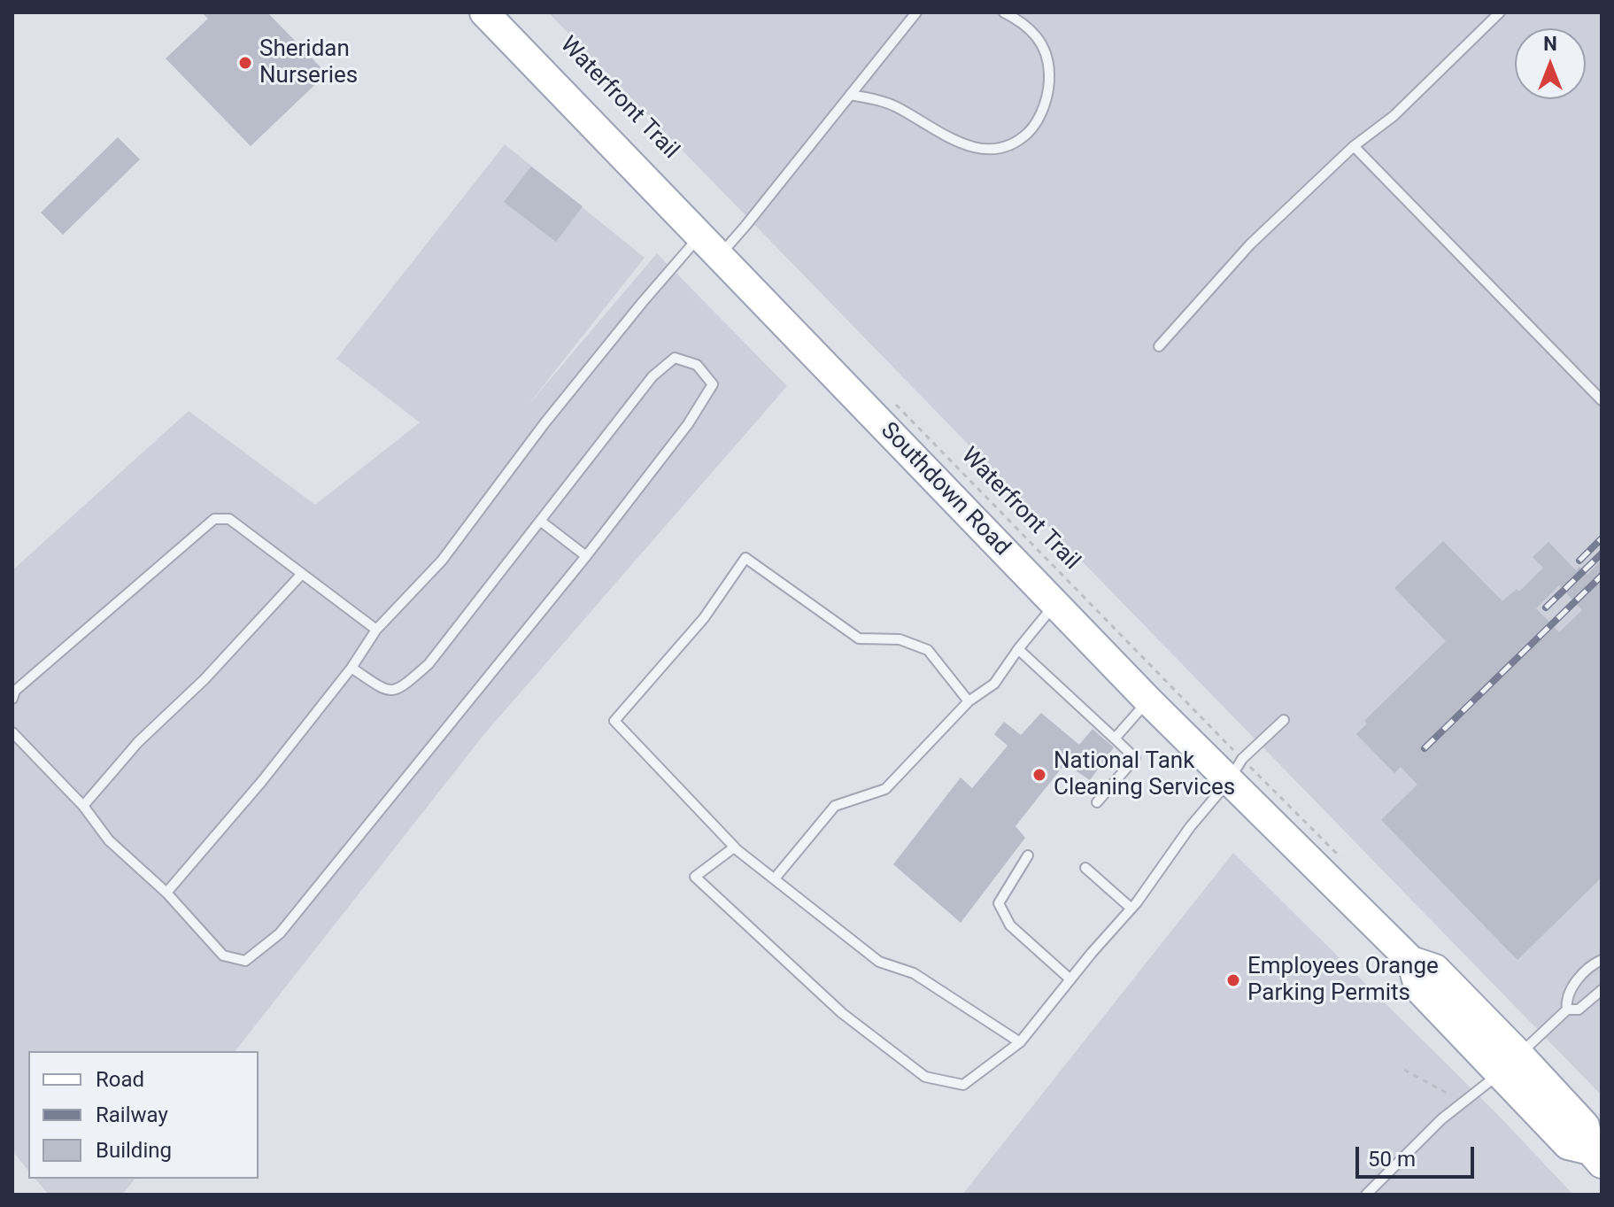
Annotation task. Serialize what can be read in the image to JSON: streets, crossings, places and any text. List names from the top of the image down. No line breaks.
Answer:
{"streets":{"main road":["Southdown Road"],"path":["Waterfront Trail"]},"crossings":[["Waterfront Trail","Southdown Road"]],"places":["Sheridan Nurseries","National Tank Cleaning Services","Employees Orange Parking Permits"],"legend":["Road","Railway","Building"],"scale_bar":"50 m","north":"top"}
